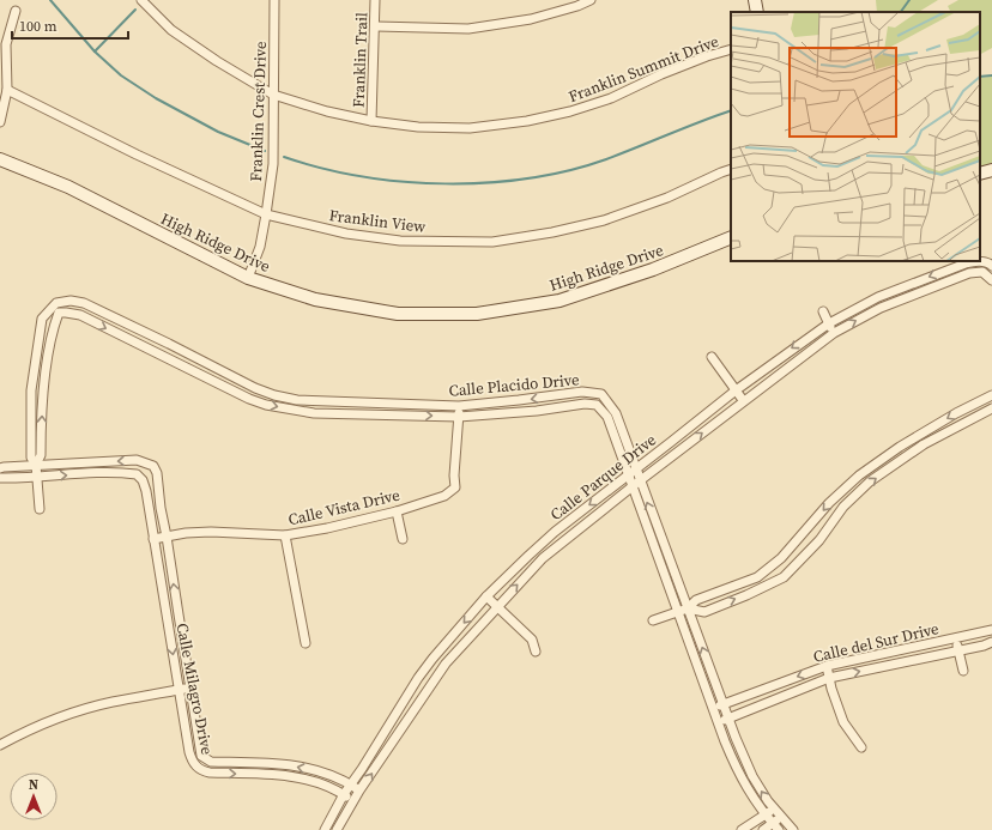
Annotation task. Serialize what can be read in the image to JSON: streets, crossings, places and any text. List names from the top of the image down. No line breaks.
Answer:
{"streets":{"street":["Franklin Trail","Franklin Summit Drive","Franklin Crest Drive","Franklin View","High Ridge Drive","Calle Placido Drive","Calle Parque Drive","Calle Vista Drive","Calle del Sur Drive","Calle Milagro Drive"]},"crossings":[["Franklin Trail","Franklin Summit Drive"],["Franklin Summit Drive","Franklin Crest Drive"],["Franklin Crest Drive","Franklin View"],["Franklin Crest Drive","High Ridge Drive"],["Calle Placido Drive","Calle Parque Drive"],["Calle Placido Drive","Calle Vista Drive"],["Calle Placido Drive","Calle del Sur Drive"],["Calle Parque Drive","Calle Milagro Drive"],["Calle Vista Drive","Calle Milagro Drive"]],"scale_bar":"100 m","north":"top"}
